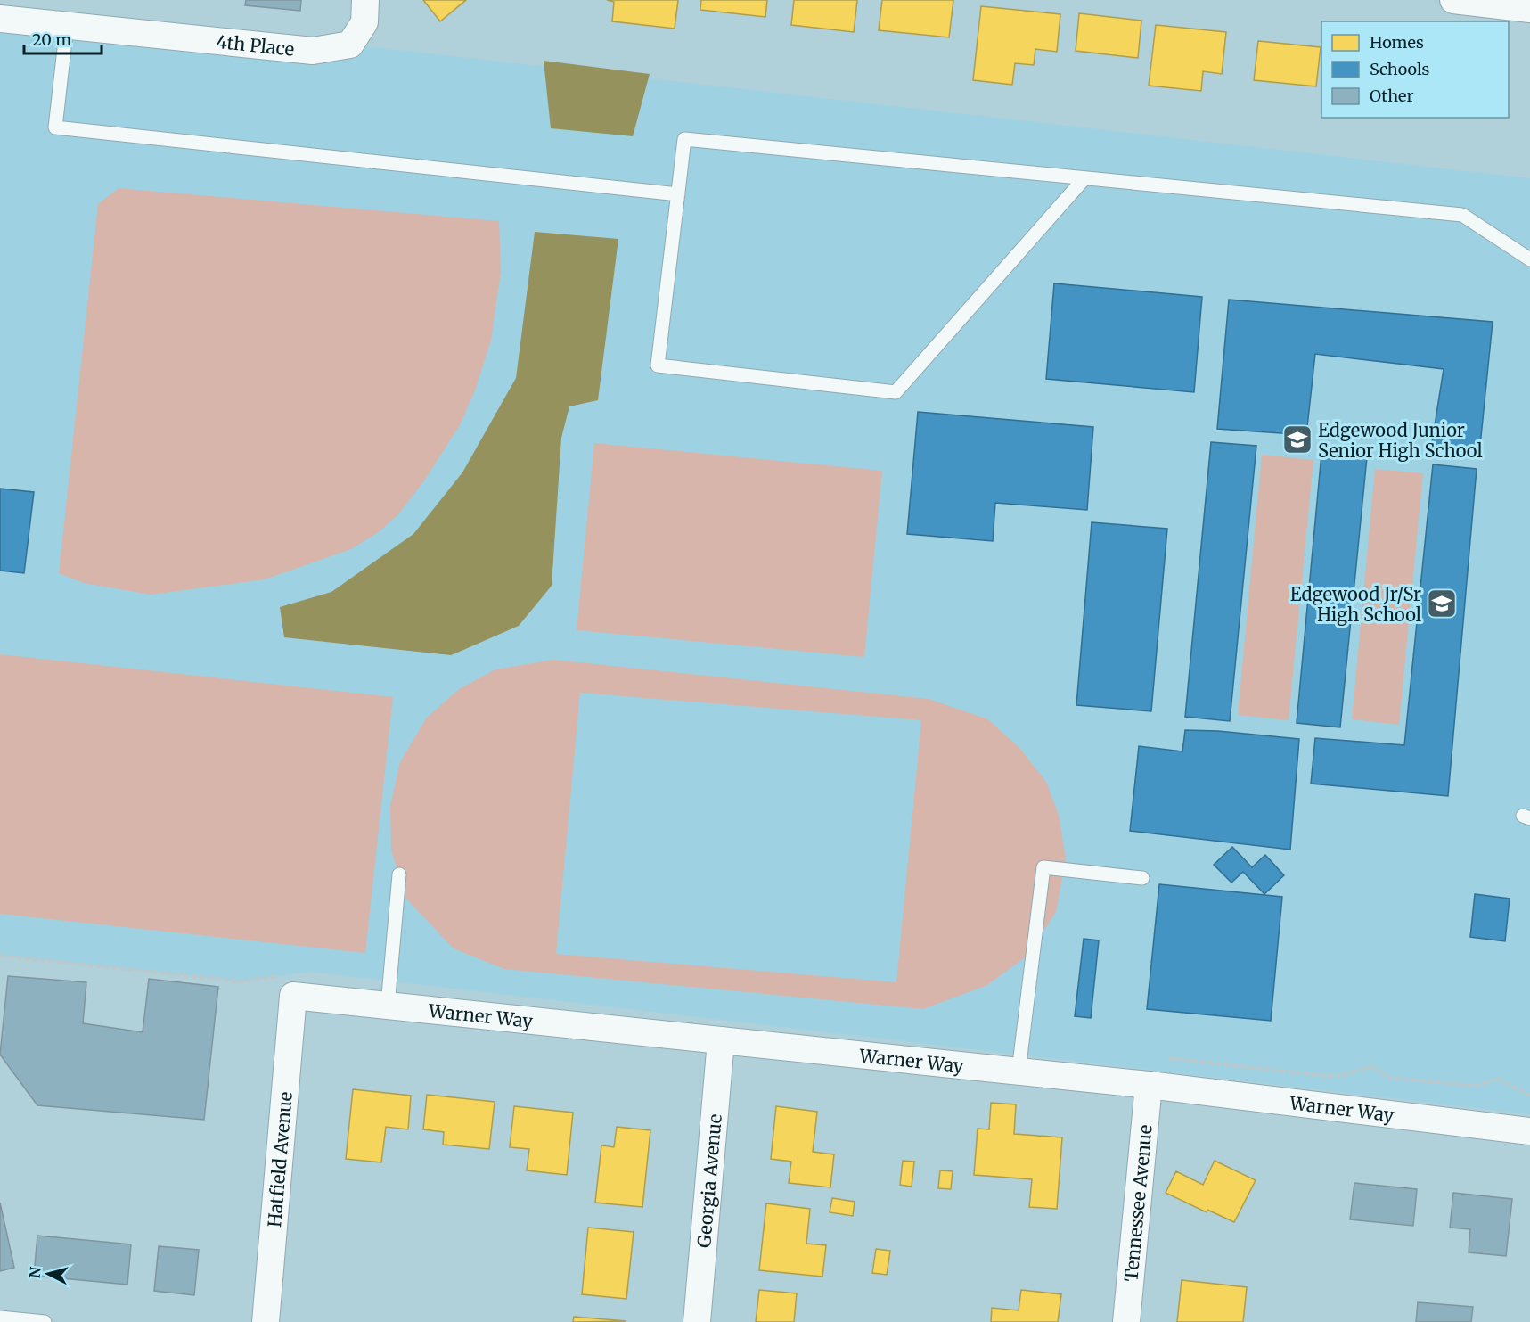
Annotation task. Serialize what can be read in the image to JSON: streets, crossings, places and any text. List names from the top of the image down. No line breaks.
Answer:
{"streets":{"street":["4th Place","Warner Way","Hatfield Avenue","Georgia Avenue","Tennessee Avenue"]},"crossings":[["Warner Way","Hatfield Avenue"],["Warner Way","Georgia Avenue"],["Warner Way","Tennessee Avenue"]],"places":{"school or university":["Edgewood Junior Senior High School","Edgewood Jr/Sr High School"]},"legend":["Homes","Schools","Other"],"scale_bar":"20 m","north":"left"}
